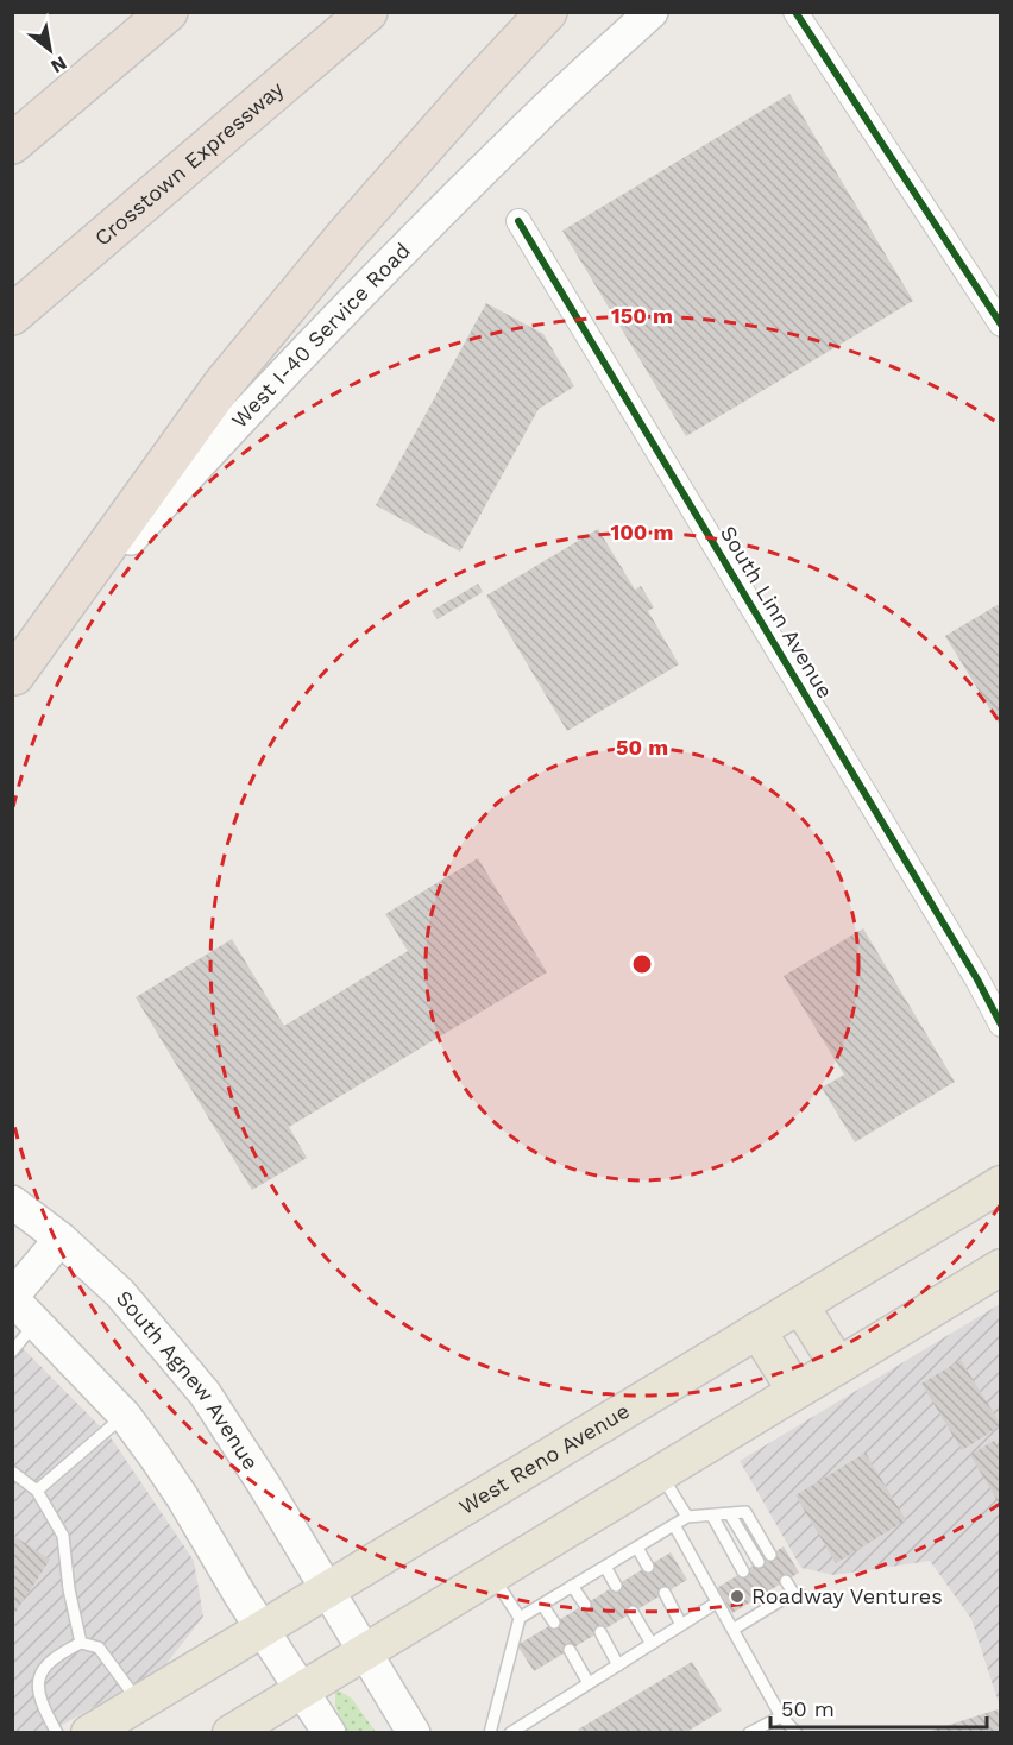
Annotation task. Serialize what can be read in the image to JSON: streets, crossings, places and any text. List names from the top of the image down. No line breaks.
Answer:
{"streets":{"highway":["Crosstown Expressway"],"main road":["West I-40 Service Road","South Agnew Avenue","West Reno Avenue"],"street":["South Linn Avenue"]},"crossings":[["South Agnew Avenue","West Reno Avenue"]],"places":["Roadway Ventures"],"scale_bar":"50 m","north":"bottom right","rings":["150 m","100 m","50 m"]}
